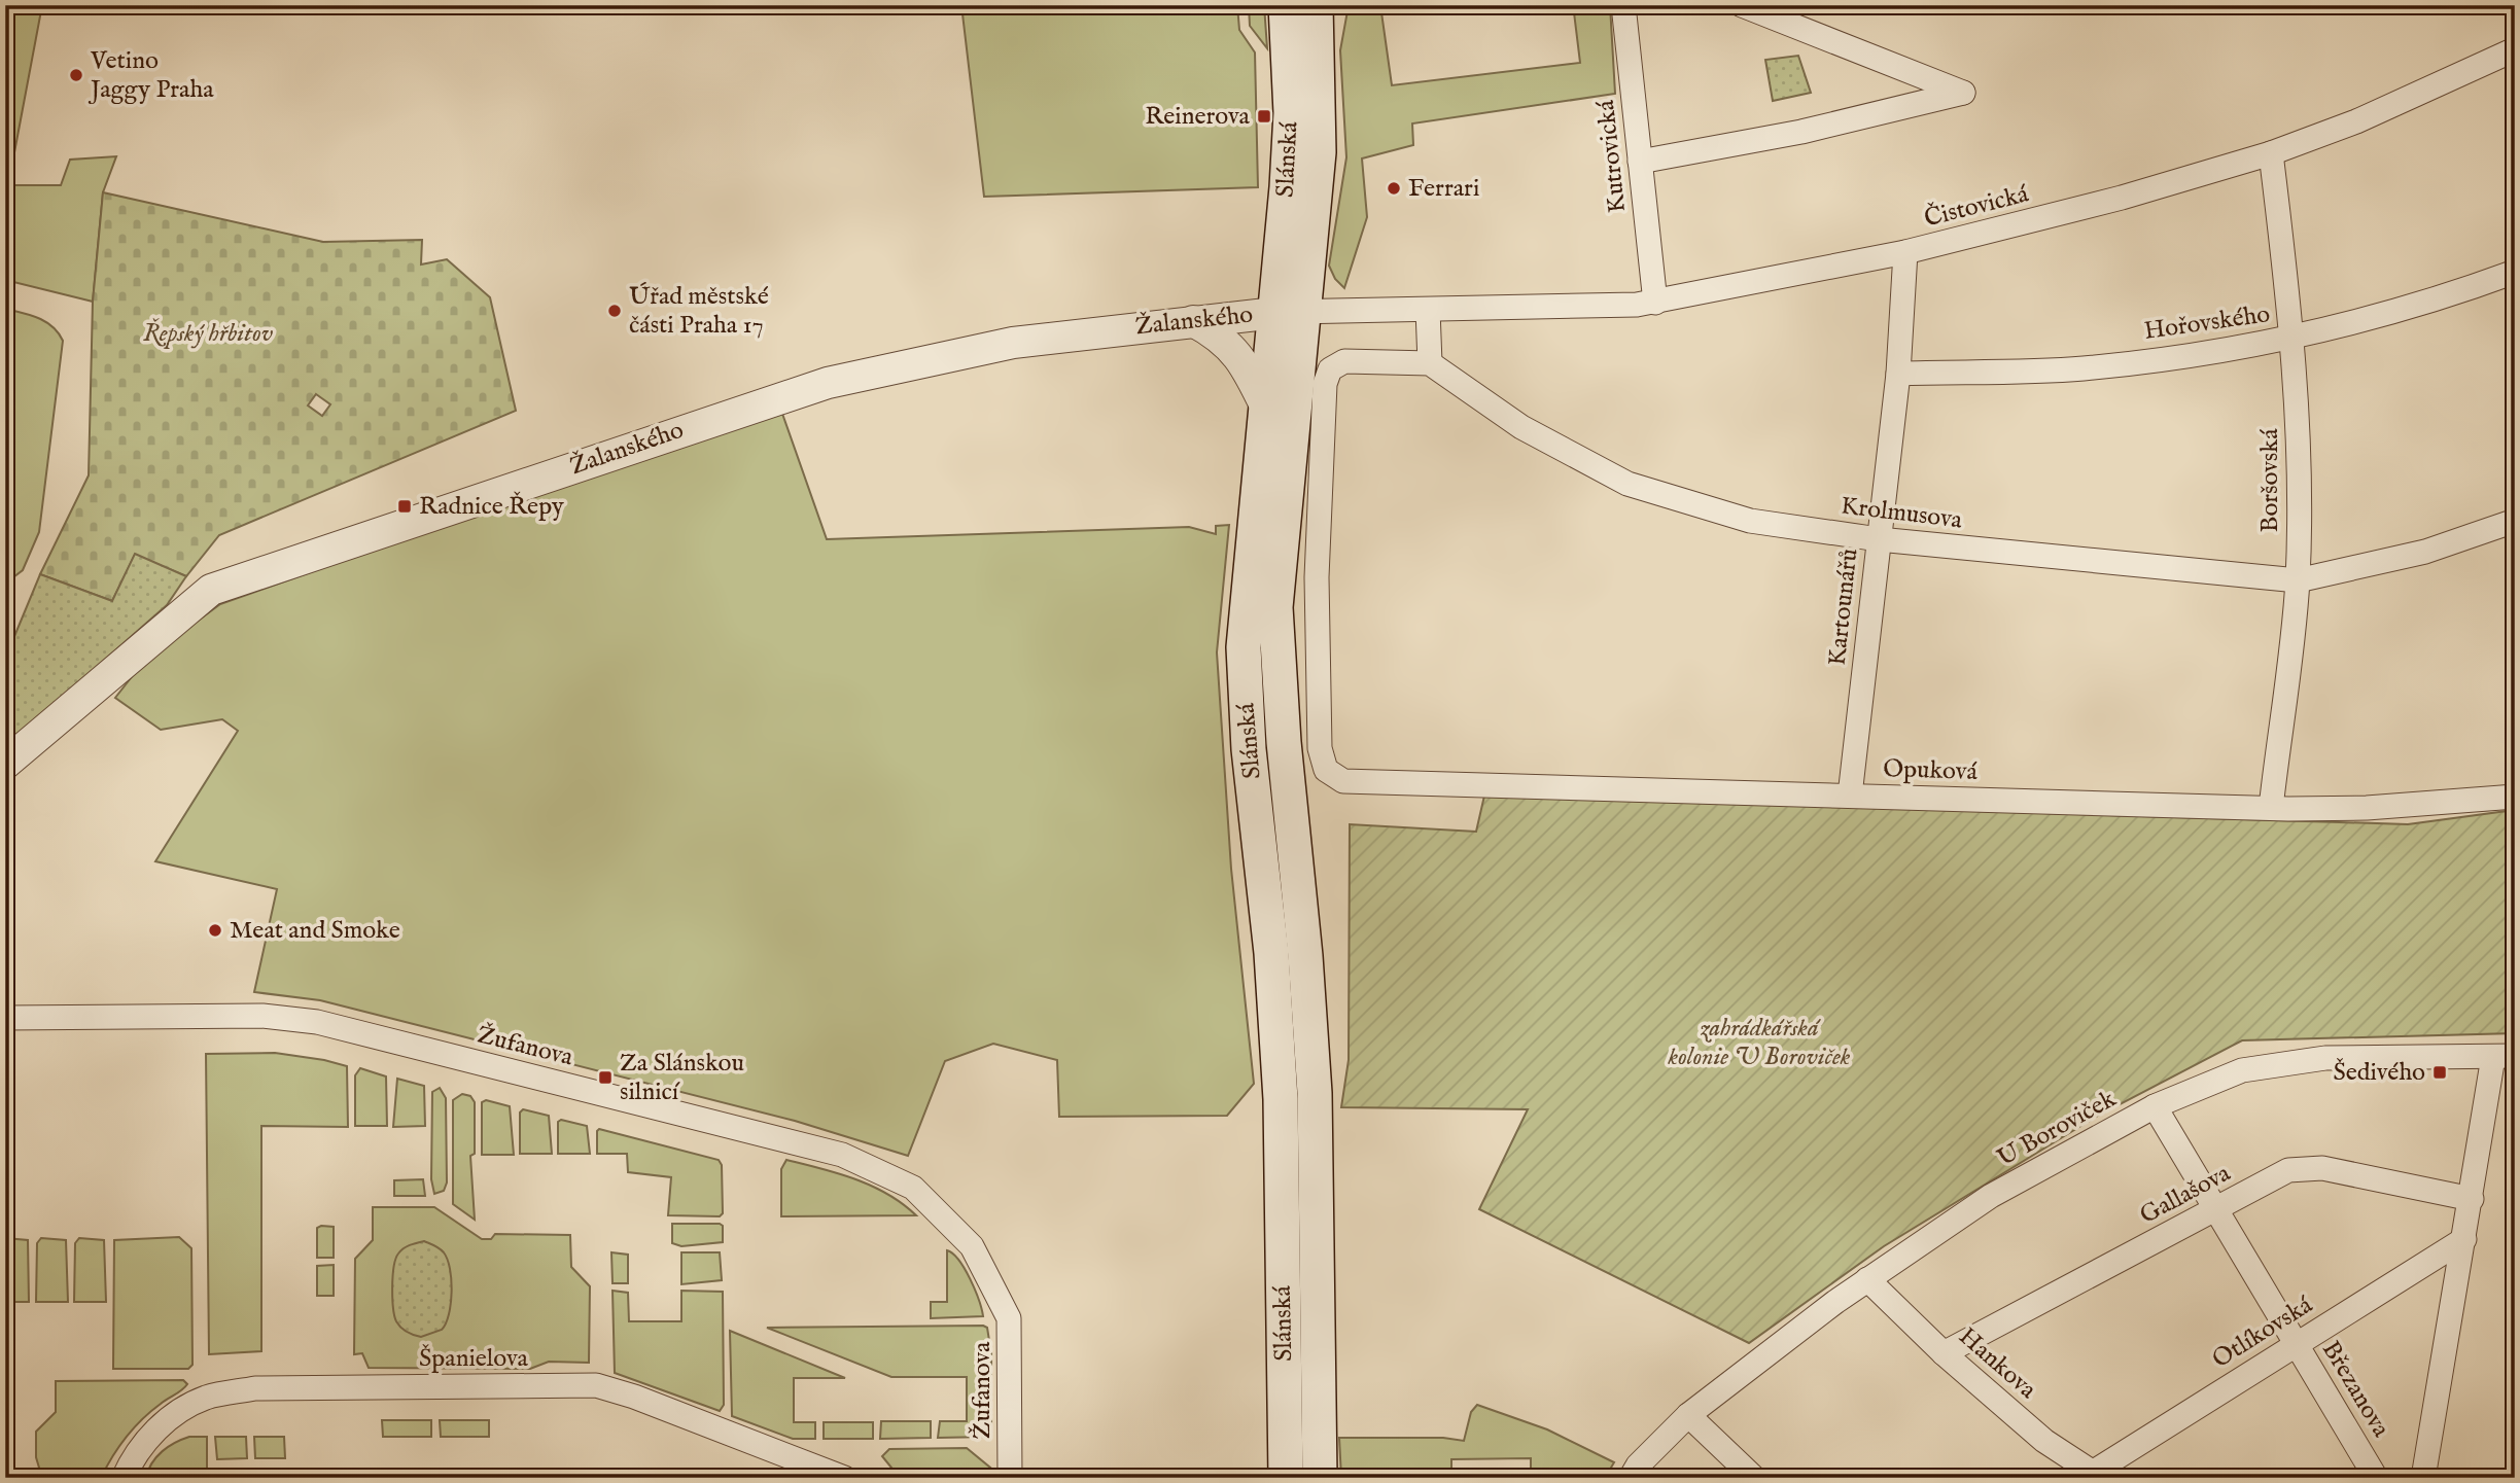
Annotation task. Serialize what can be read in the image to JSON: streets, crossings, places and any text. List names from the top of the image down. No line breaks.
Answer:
{"streets":{"main road":["Slánská"],"street":["Kutrovická","Čistovická","Žalanského","Hořovského","Boršovská","Krolmusova","Kartounářů","Opuková","Žufanova","U Boroviček","Gallašova","Otlíkovská","Španielova","Hankova","Březanova"]},"crossings":[["Kutrovická","Čistovická"],["Slánská","Čistovická"],["Slánská","Žalanského"],["Čistovická","Žalanského"],["Čistovická","Boršovská"],["Čistovická","Kartounářů"],["Hořovského","Boršovská"],["Hořovského","Kartounářů"],["Boršovská","Krolmusova"],["Boršovská","Opuková"],["Krolmusova","Kartounářů"],["Krolmusova","Opuková"],["Kartounářů","Opuková"],["U Boroviček","Hankova"],["U Boroviček","Březanova"],["Gallašova","Hankova"],["Gallašova","Březanova"],["Otlíkovská","Hankova"],["Otlíkovská","Březanova"]],"parks":["Řepský hřbitov","zahrádkářská kolonie U Boroviček"],"places":{"other":["Vetino Jaggy Praha","Ferrari","Úřad městské části Praha 17","Meat and Smoke"],"transit":["Reinerova","Radnice Řepy","Šedivého","Za Slánskou silnicí"]}}
